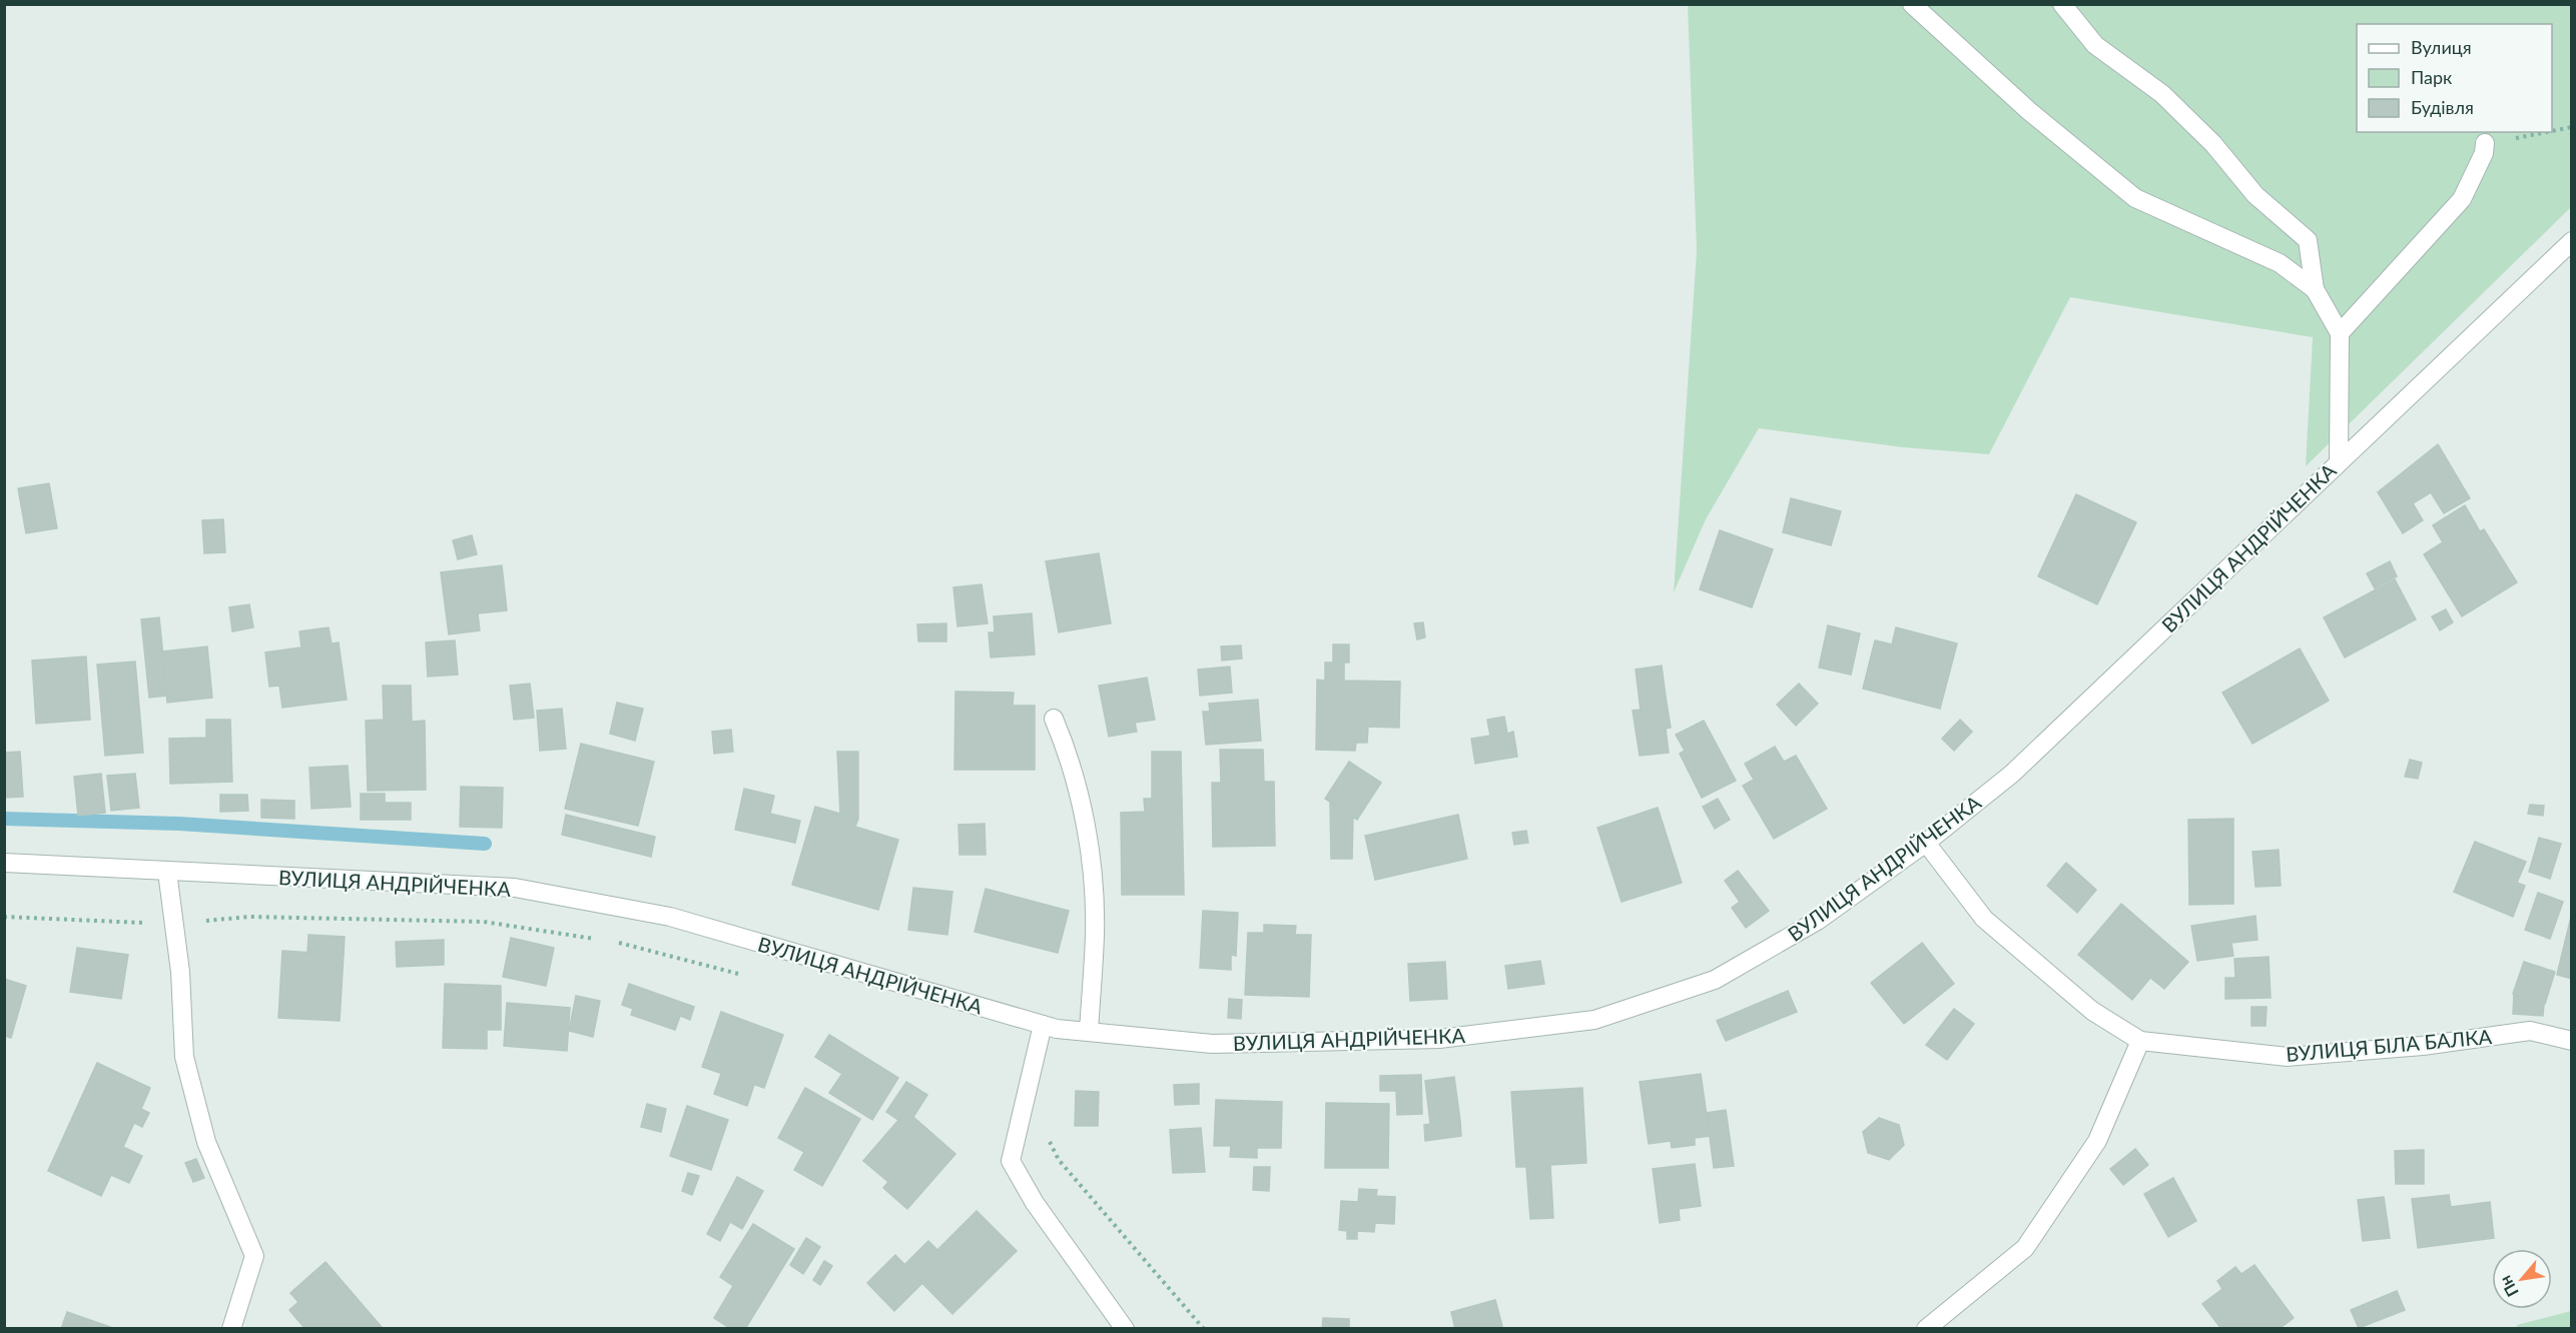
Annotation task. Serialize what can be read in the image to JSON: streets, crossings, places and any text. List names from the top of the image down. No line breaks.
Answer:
{"streets":{"street":["ВУЛИЦЯ АНДРІЙЧЕНКА","ВУЛИЦЯ БІЛА БАЛКА"]},"crossings":[["ВУЛИЦЯ АНДРІЙЧЕНКА","ВУЛИЦЯ БІЛА БАЛКА"]],"legend":["Вулиця","Парк","Будівля"],"north":"bottom left"}
